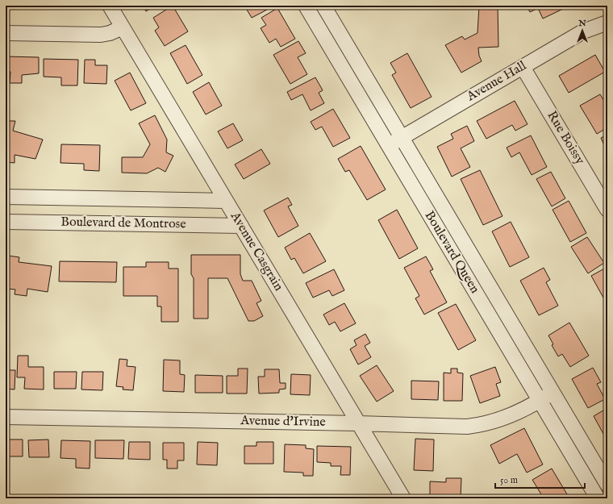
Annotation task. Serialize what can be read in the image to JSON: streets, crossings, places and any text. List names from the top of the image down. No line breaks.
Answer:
{"streets":{"street":["Avenue Hall","Rue Boissy","Boulevard de Montrose","Avenue Casgrain","Boulevard Queen","Avenue d'Irvine"]},"crossings":[["Avenue Hall","Rue Boissy"],["Avenue Hall","Boulevard Queen"],["Boulevard de Montrose","Avenue Casgrain"],["Avenue Casgrain","Avenue d'Irvine"],["Boulevard Queen","Avenue d'Irvine"]],"scale_bar":"50 m","north":"top"}
